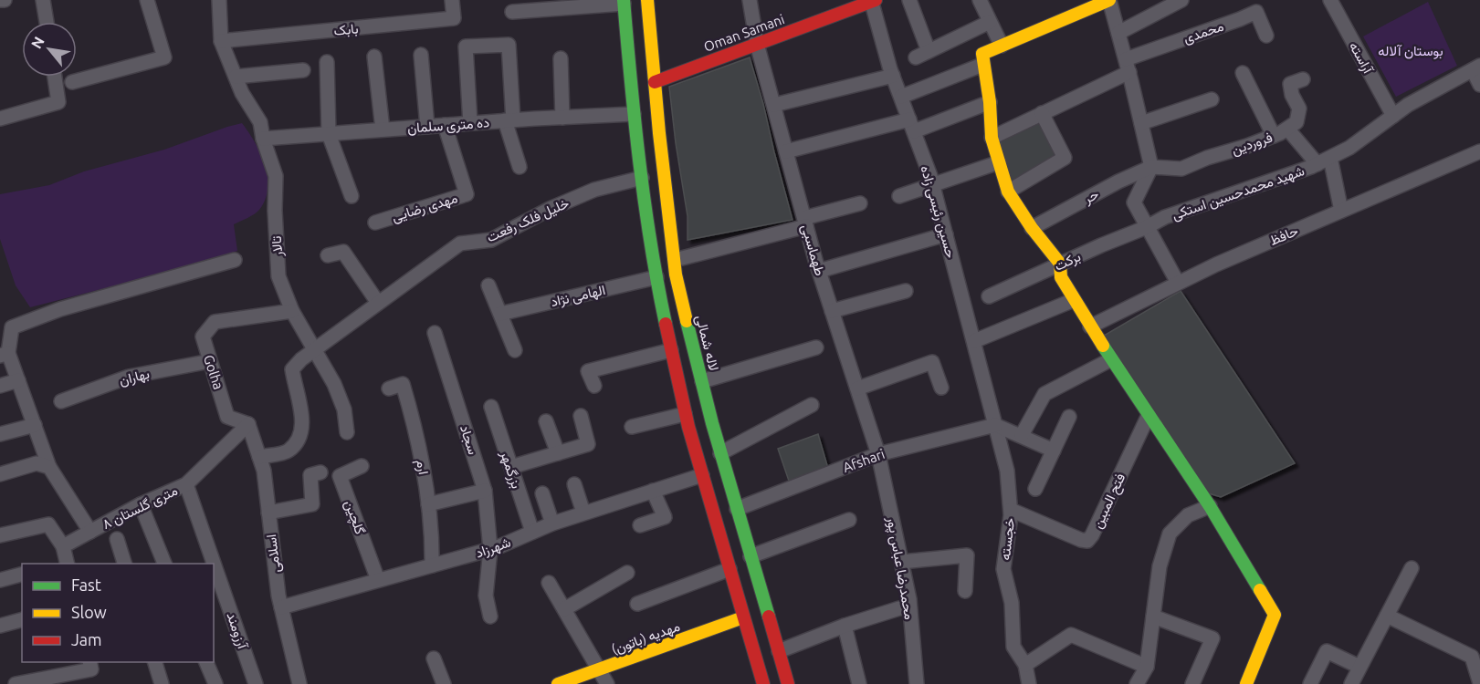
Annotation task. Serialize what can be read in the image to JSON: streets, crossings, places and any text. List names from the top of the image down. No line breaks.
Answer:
{"streets":{"main road":["Oman Samani","لاله شمالی","مهدیه (باتون)"],"street":["بابک","محمدی","آراسته","ده متری سلمان","فروردین","شهید محمدحسین استکی","حر","مهدی رضایی","حسین رئیسی زاده","خلیل فلک رفعت","حافظ","تالار","طهماسبی","برکت","الهامی نژاد","Golha","بهاران","سجاد","Afshari","ارم","بزرگمهر","فتح المبین","۸ متری گلستان","گلچین","خجسته","شهرزاد","اسلامی","محمدرضا عباس پور","آرزومند"]},"crossings":[["بابک","تالار"],["Oman Samani","حسین رئیسی زاده"],["Oman Samani","طهماسبی"],["Oman Samani","لاله شمالی"],["آراسته","شهید محمدحسین استکی"],["ده متری سلمان","مهدی رضایی"],["ده متری سلمان","تالار"],["فروردین","حر"],["شهید محمدحسین استکی","برکت"],["حسین رئیسی زاده","Afshari"],["حسین رئیسی زاده","خجسته"],["خلیل فلک رفعت","تالار"],["تالار","Golha"],["طهماسبی","Afshari"],["طهماسبی","محمدرضا عباس پور"],["لاله شمالی","Afshari"],["Golha","بهاران"],["Golha","۸ متری گلستان"],["Golha","اسلامی"],["سجاد","شهرزاد"],["Afshari","خجسته"],["Afshari","محمدرضا عباس پور"],["ارم","شهرزاد"],["بزرگمهر","شهرزاد"],["فتح المبین","خجسته"],["۸ متری گلستان","اسلامی"],["۸ متری گلستان","آرزومند"],["گلچین","شهرزاد"],["شهرزاد","اسلامی"]],"parks":["بوستان آلاله"],"legend":["Fast","Slow","Jam"],"north":"top left"}
